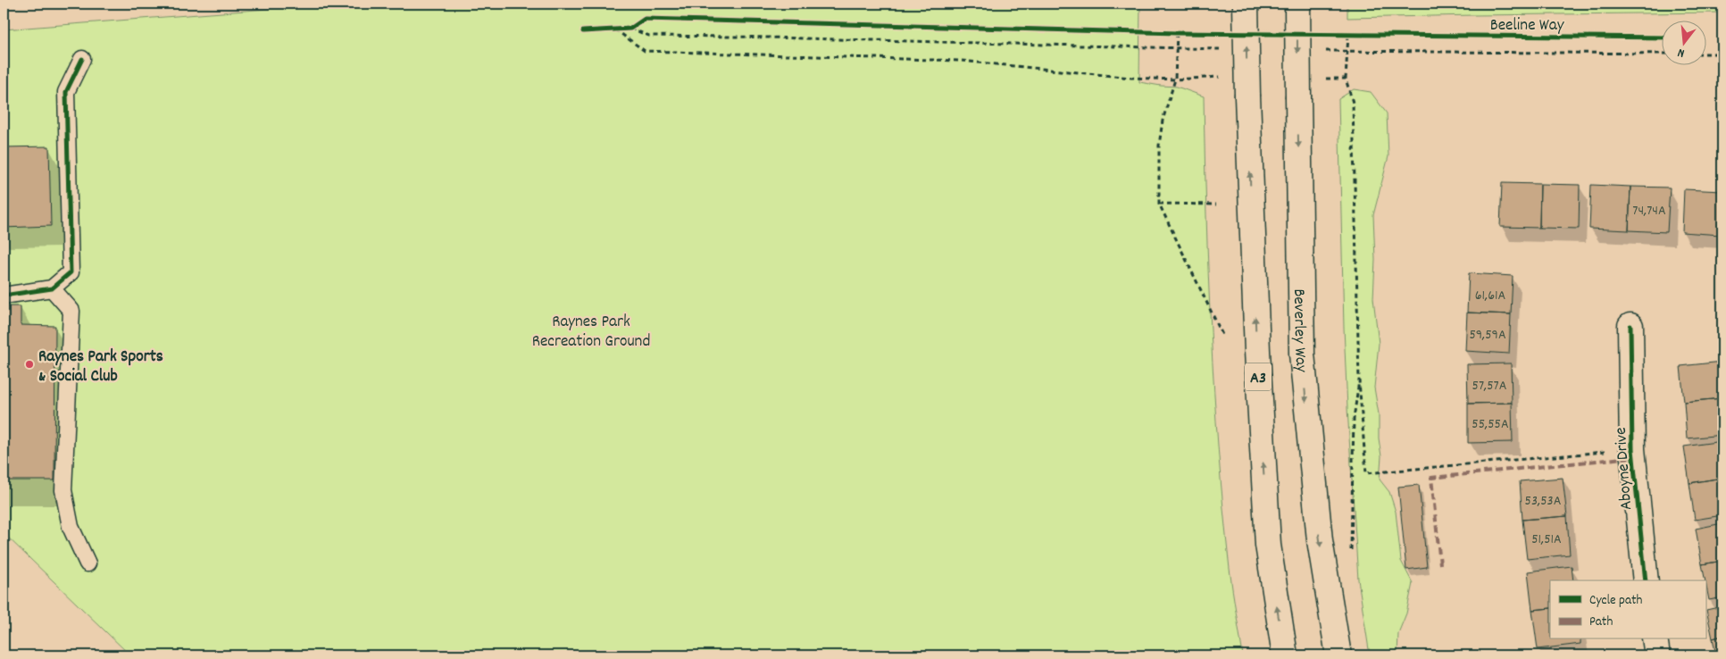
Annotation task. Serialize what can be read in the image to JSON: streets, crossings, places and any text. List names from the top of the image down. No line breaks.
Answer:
{"streets":{"main road":["Beverley Way","A3","Aboyne Drive"],"cycle path":["Beeline Way"]},"parks":["Raynes Park Recreation Ground"],"places":["Raynes Park Sports & Social Club"],"house_numbers":["74,74A","61,61A","59,59A","57,57A","55,55A","53,53A","51,51A"],"legend":["Cycle path","Path"],"north":"bottom"}
